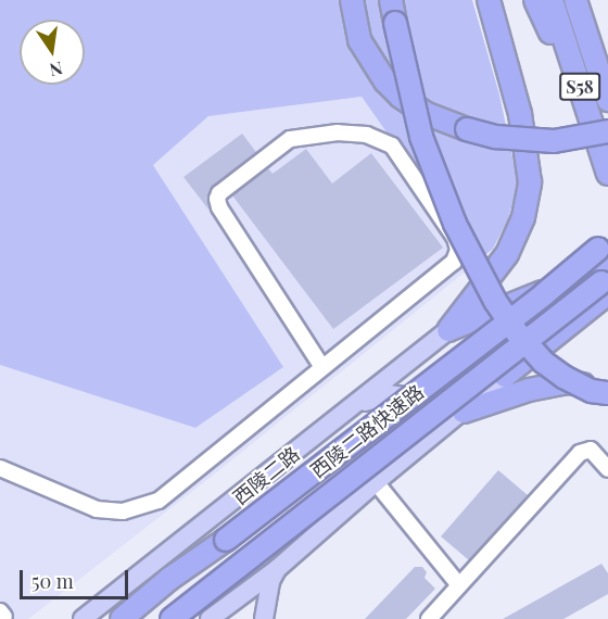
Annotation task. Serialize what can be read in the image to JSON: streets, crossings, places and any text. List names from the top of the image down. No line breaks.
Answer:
{"streets":{"highway":["S58","西陵二路快速路"],"main road":["西陵二路"]},"scale_bar":"50 m","north":"bottom"}
